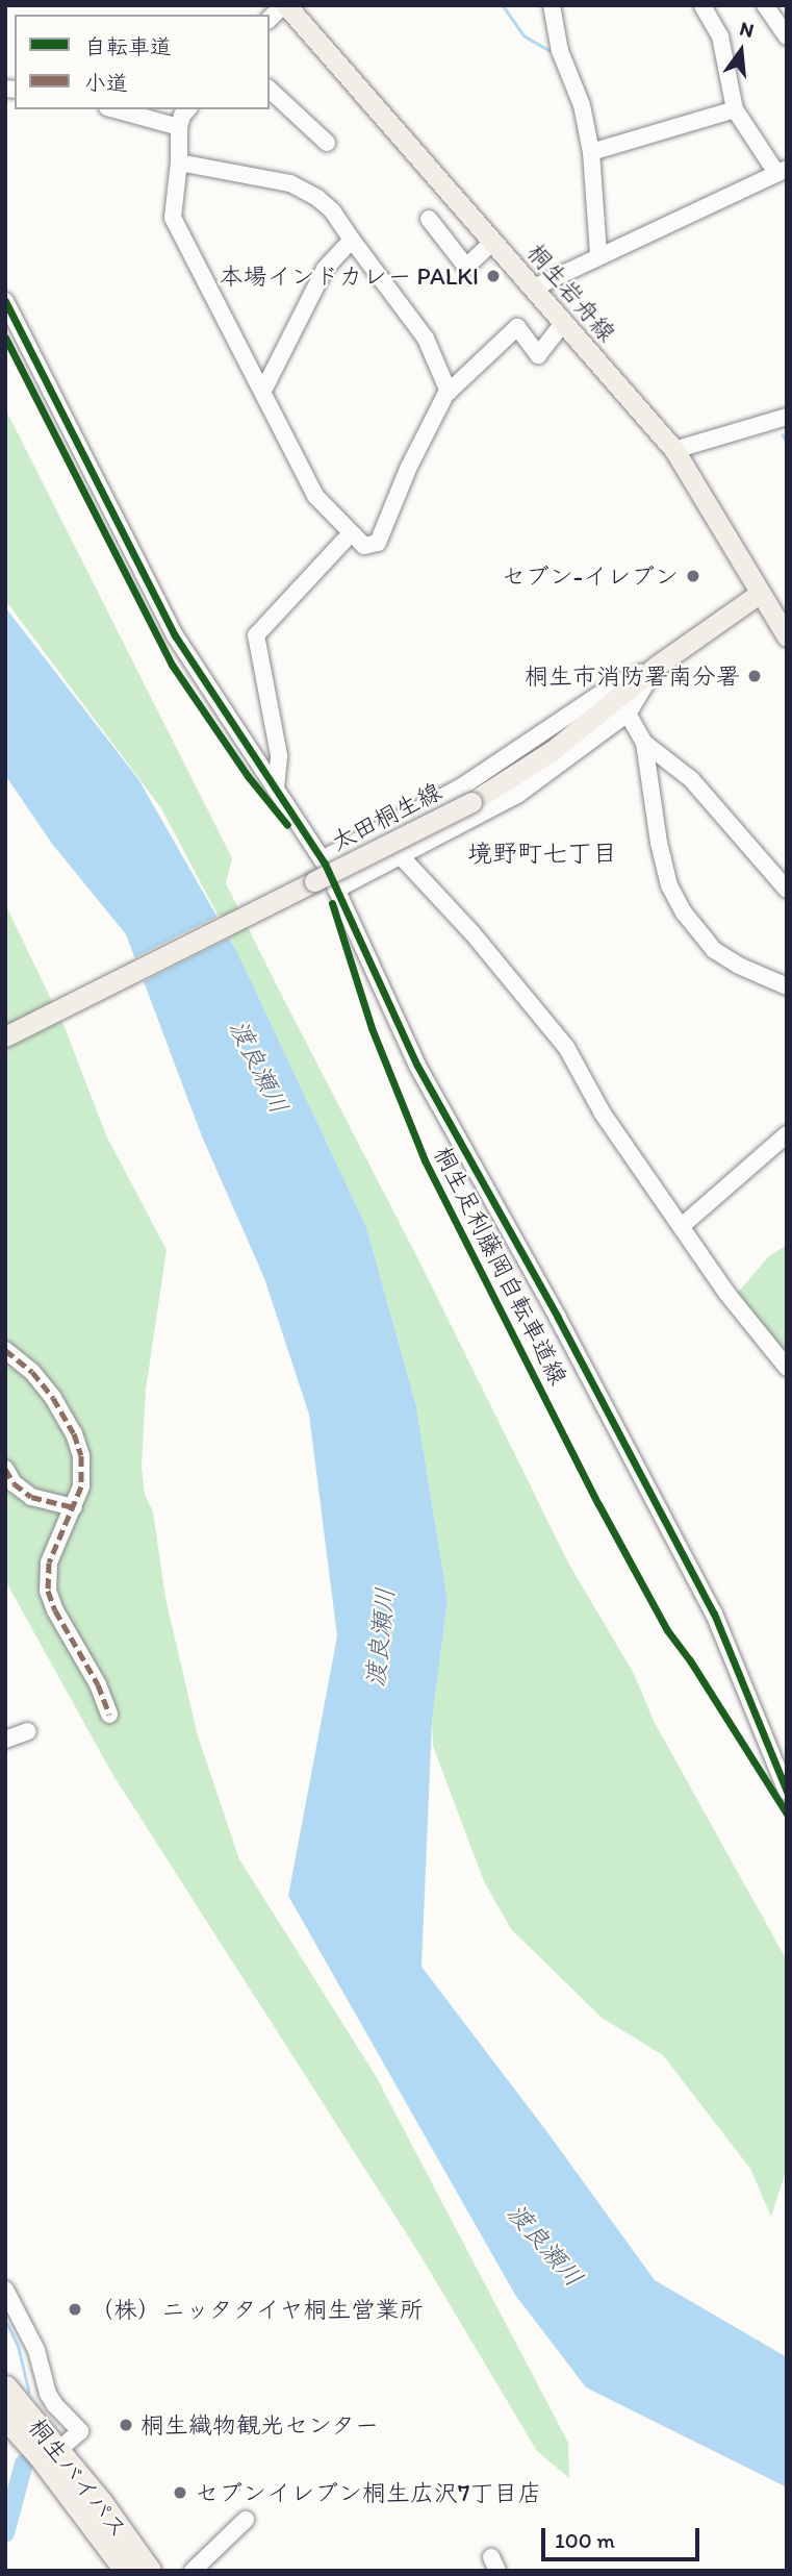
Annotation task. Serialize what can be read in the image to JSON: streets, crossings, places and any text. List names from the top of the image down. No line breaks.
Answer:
{"streets":{"highway":["桐生バイパス"],"main road":["桐生岩舟線","太田桐生線"],"cycle path":["桐生足利藤岡自転車道線"]},"crossings":[["桐生岩舟線","太田桐生線"]],"districts":["境野町七丁目"],"water":["渡良瀬川"],"places":["本場インドカレー PALKI","セブン-イレブン","桐生市消防署南分署","（株）ニッタタイヤ桐生営業所","桐生織物観光センター","セブンイレブン桐生広沢7丁目店"],"legend":["自転車道","小道"],"scale_bar":"100 m","north":"top"}
